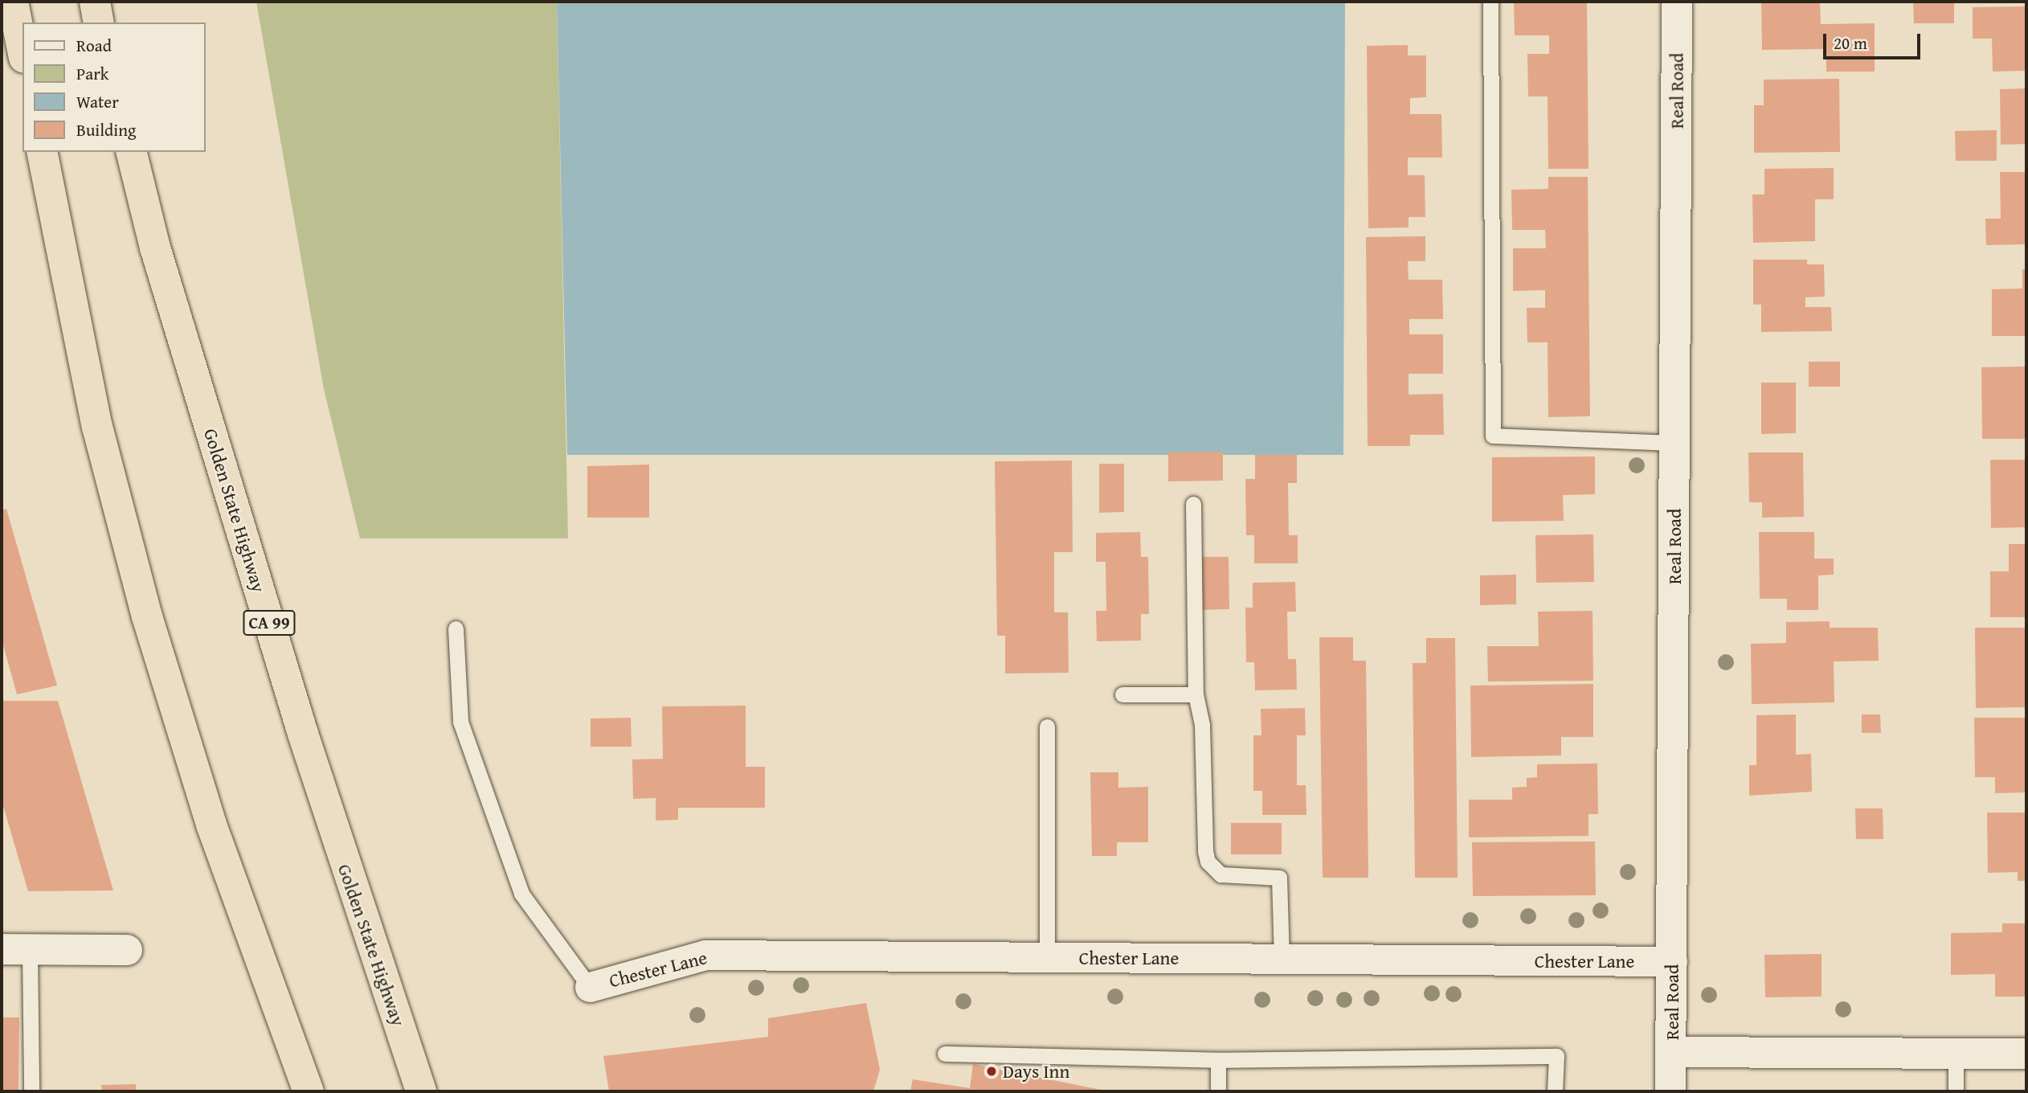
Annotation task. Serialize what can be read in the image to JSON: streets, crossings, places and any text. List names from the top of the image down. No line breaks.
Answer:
{"streets":{"highway":["Golden State Highway","CA 99"],"street":["Real Road","Chester Lane"]},"crossings":[["Real Road","Chester Lane"]],"places":["Days Inn"],"legend":["Road","Park","Water","Building"],"scale_bar":"20 m"}
